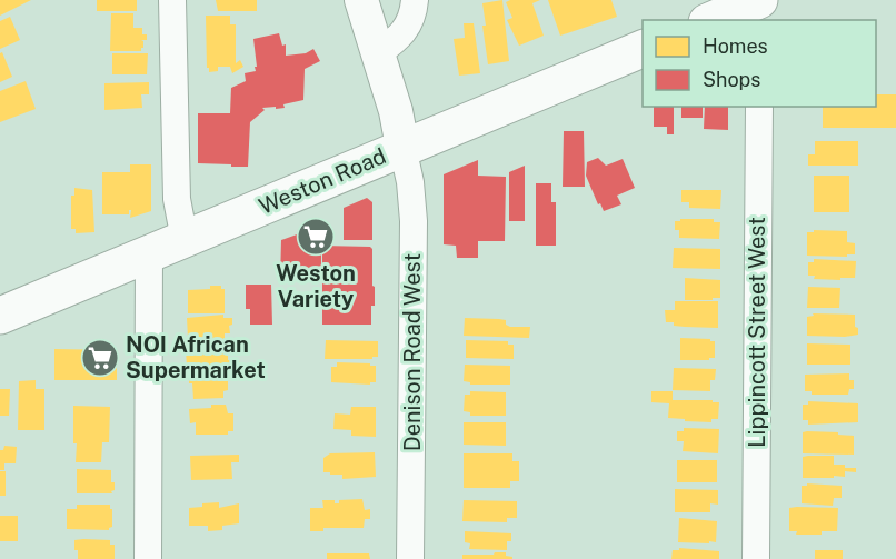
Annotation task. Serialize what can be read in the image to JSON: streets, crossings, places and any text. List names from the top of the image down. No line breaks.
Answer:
{"streets":{"main road":["Weston Road"],"street":["Lippincott Street West","Denison Road West"]},"crossings":[["Weston Road","Denison Road West"]],"places":{"supermarket":["Weston Variety","NOI African Supermarket"]},"legend":["Homes","Shops"]}
